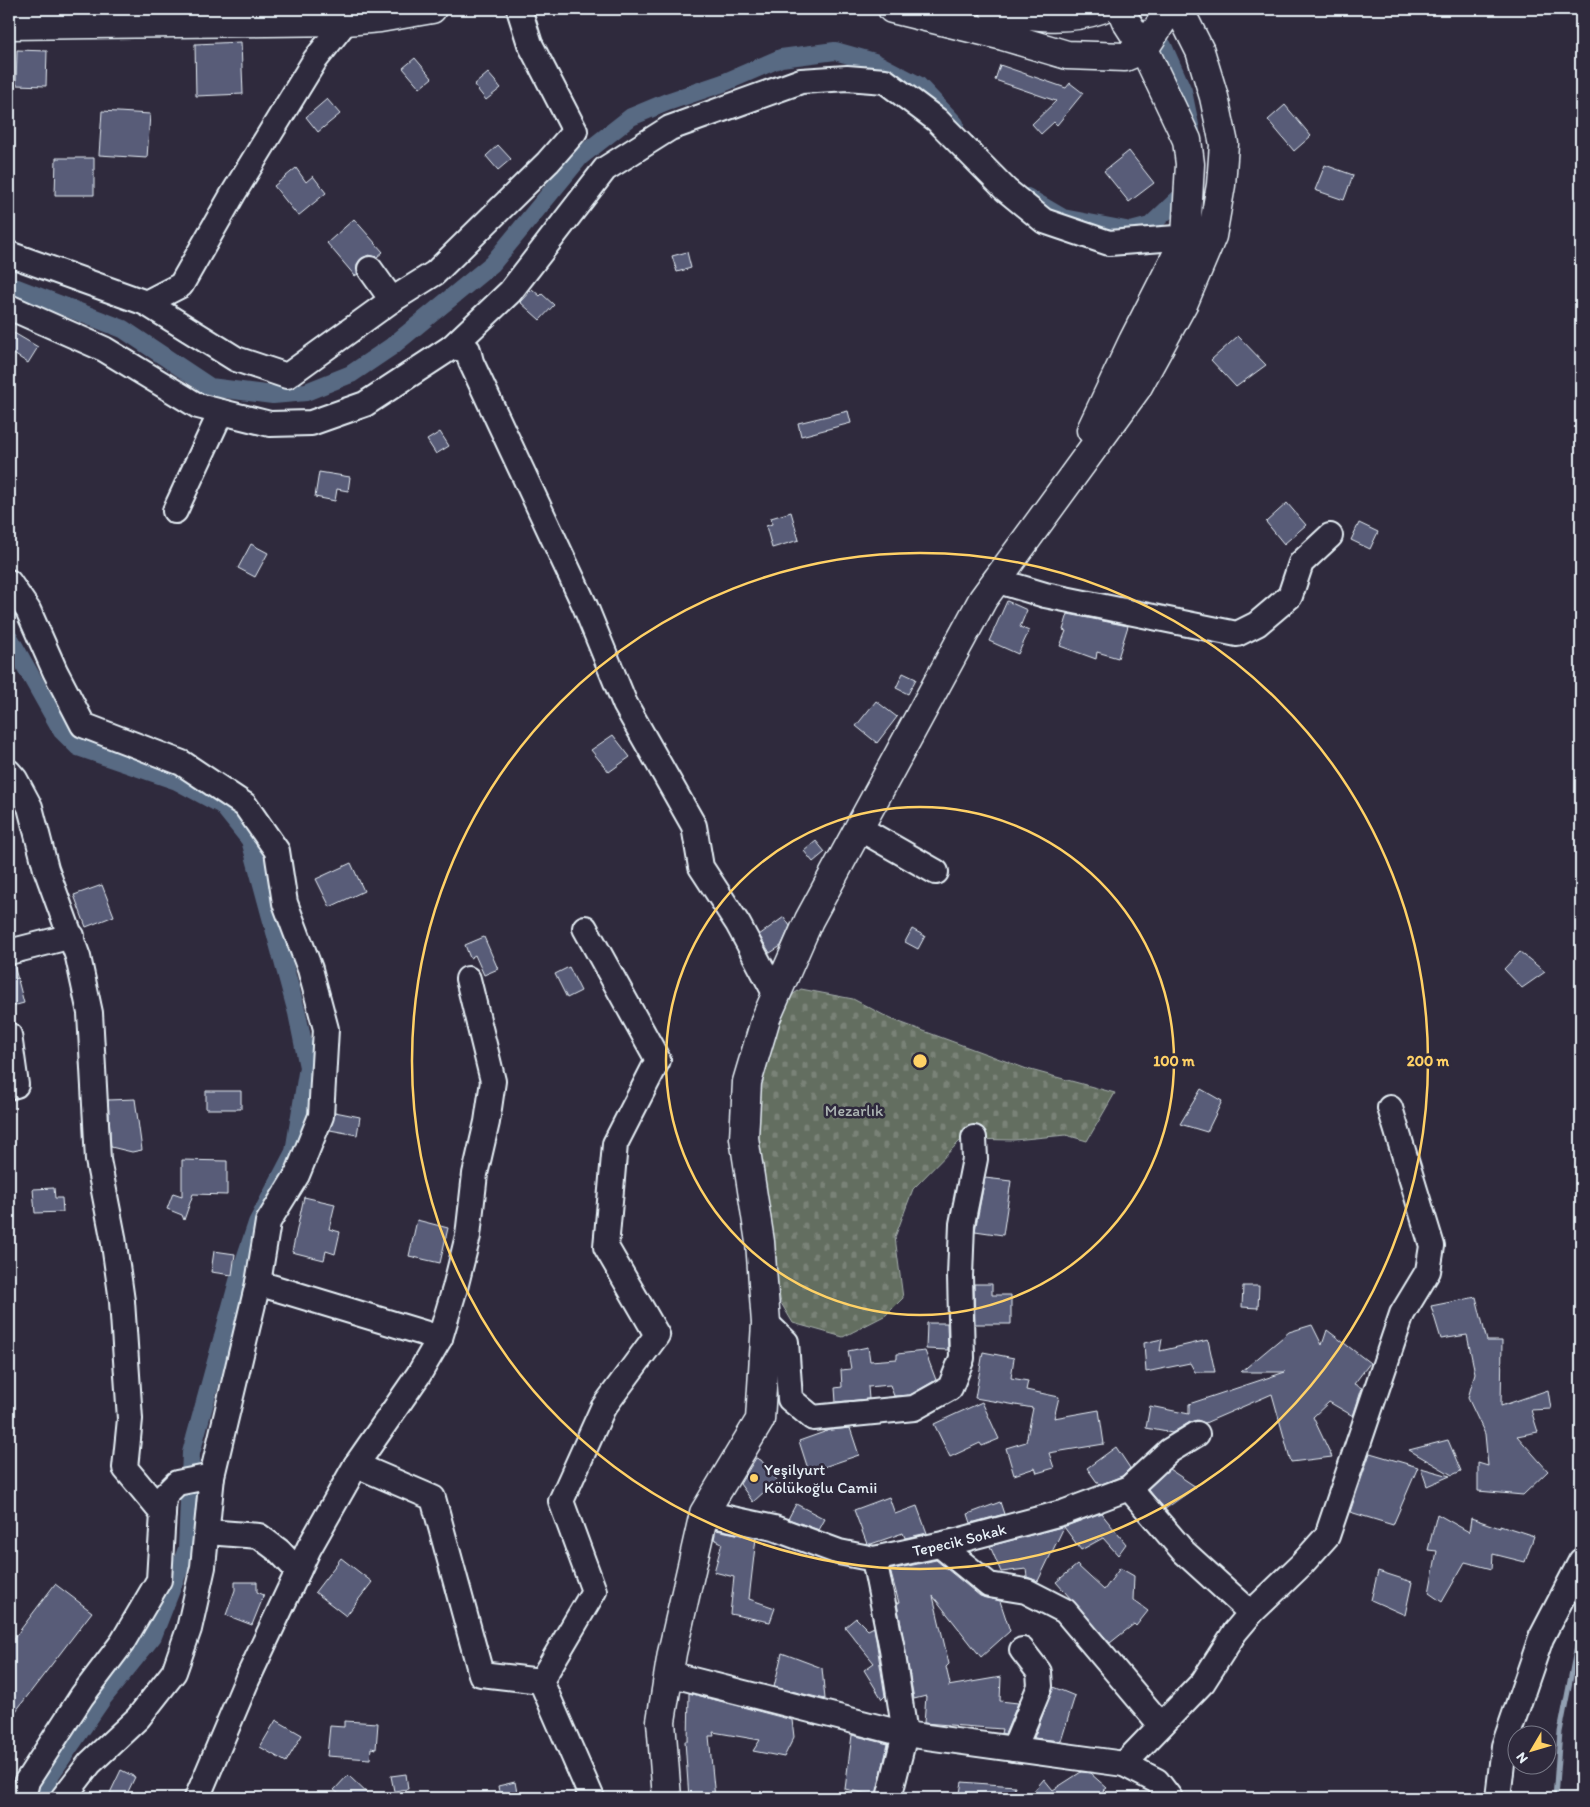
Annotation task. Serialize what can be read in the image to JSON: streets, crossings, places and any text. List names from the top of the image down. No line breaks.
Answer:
{"streets":{"street":["Tepecik Sokak"]},"parks":["Mezarlık"],"places":["Yeşilyurt Kölükoğlu Camii"],"north":"bottom left","rings":["100 m","200 m"]}
